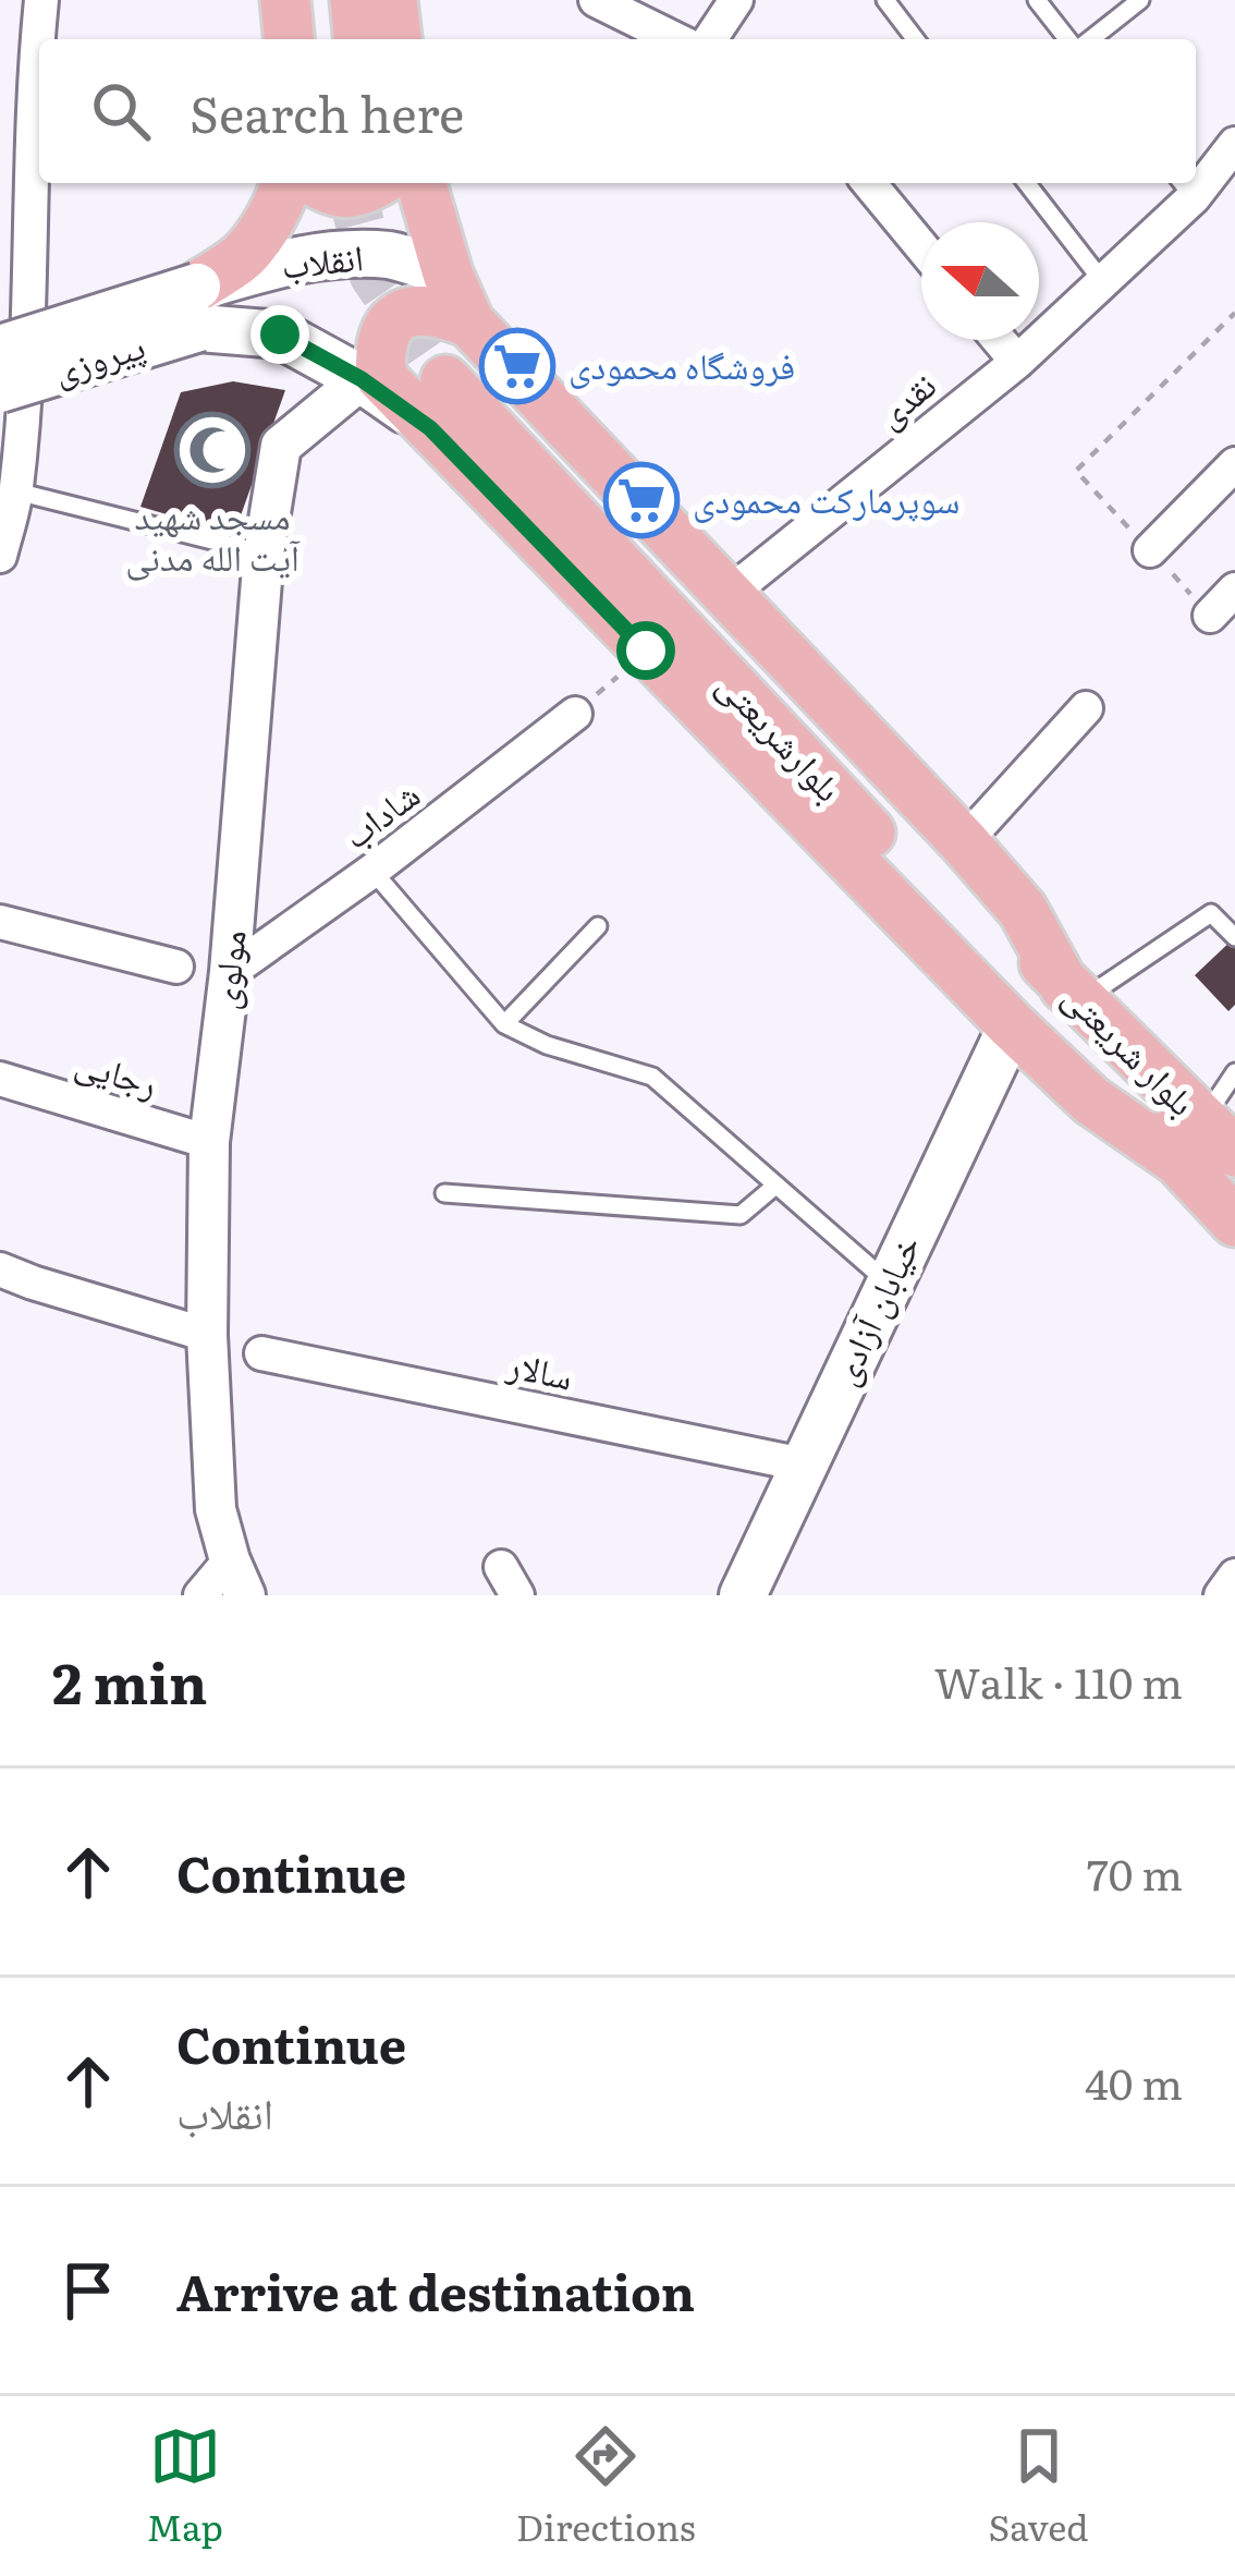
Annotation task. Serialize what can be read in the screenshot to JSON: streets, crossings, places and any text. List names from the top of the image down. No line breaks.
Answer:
{"streets":{"main road":["انقلاب","پیروزی","بلوارشریعتی","بلوار شریعتی","خیابان آزادی"],"street":["نقدی","شاداب","مولوی","رجایی","سالار"]},"crossings":[["انقلاب","پیروزی"],["انقلاب","مولوی"],["بلوارشریعتی","بلوار شریعتی"],["شاداب","مولوی"],["مولوی","رجایی"],["خیابان آزادی","سالار"]],"places":{"supermarket":["فروشگاه محمودی","سوپرمارکت محمودی"],"mosque":["مسجد شهید آیت الله مدنی"]},"north":"left","page":{"search":"Search here","heading":["2 min","Walk · 110 m"],"list":[["Continue","70 m"],["Continue","انقلاب","40 m"],"Arrive at destination"],"nav":["Map","Directions","Saved"]}}
